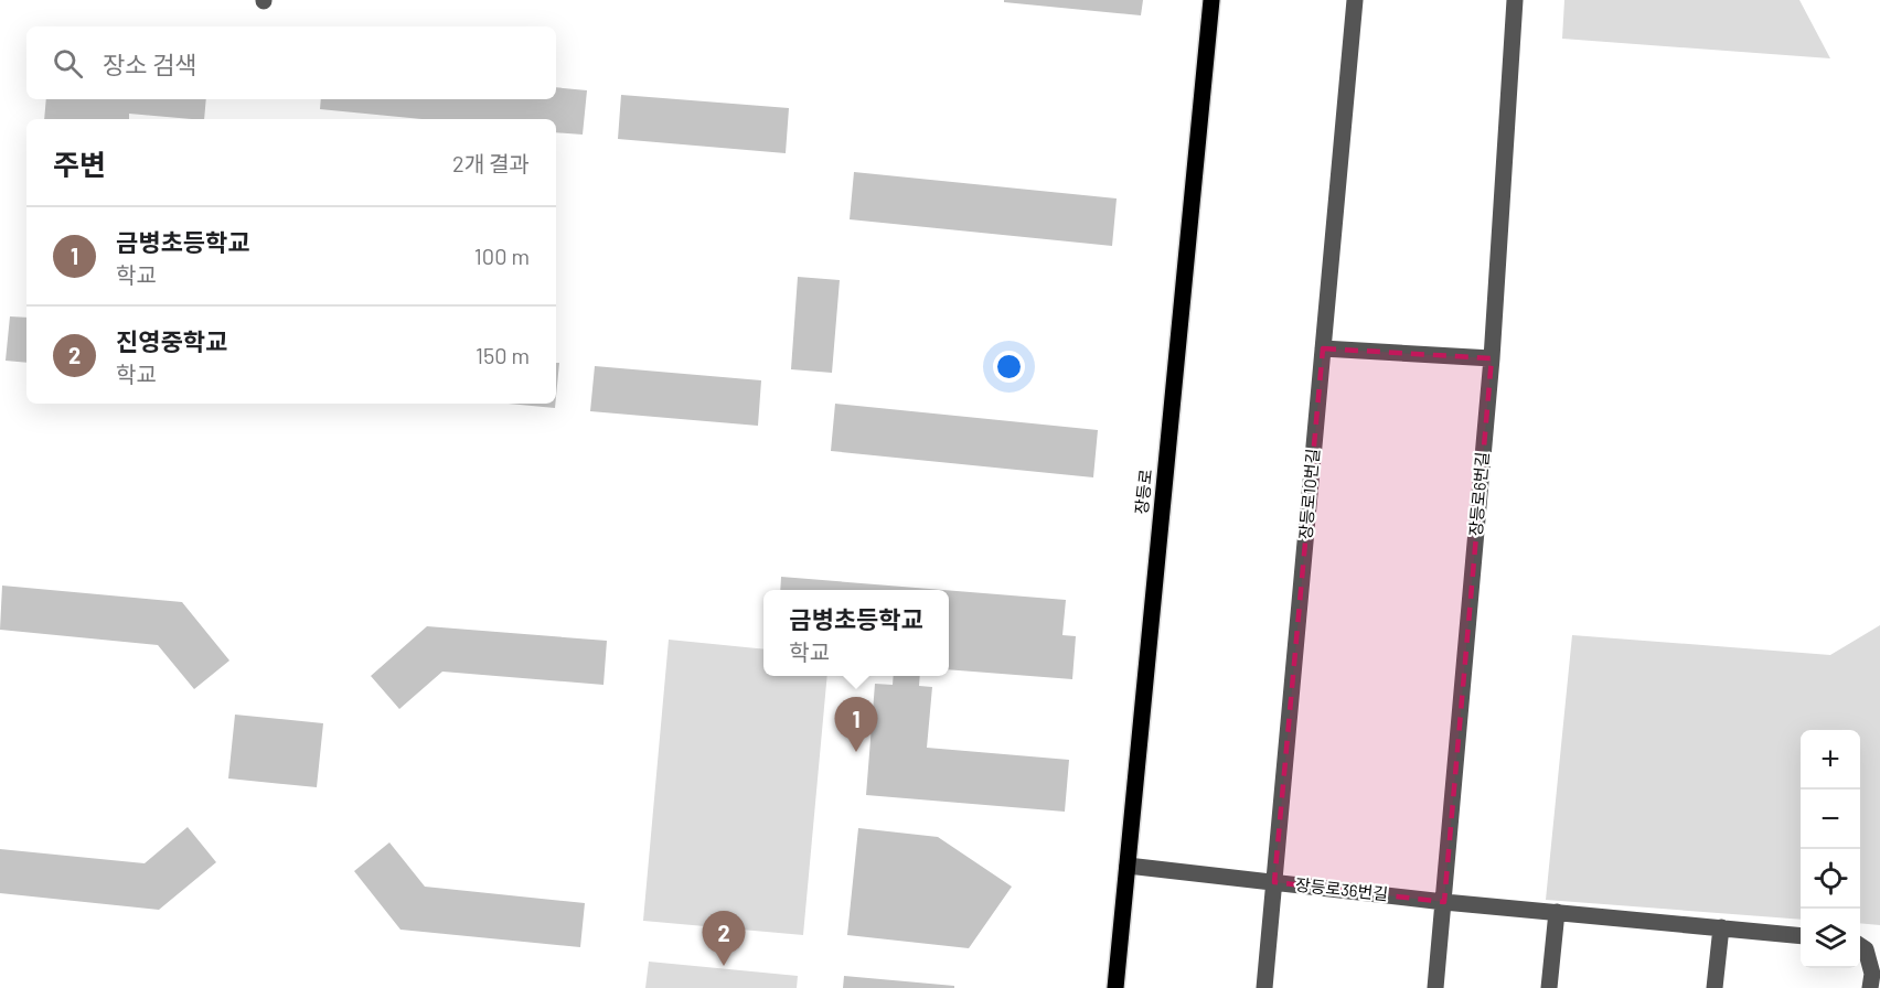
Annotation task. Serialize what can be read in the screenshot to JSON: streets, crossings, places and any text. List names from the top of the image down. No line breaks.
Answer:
{"streets":{"main road":["장등로"],"street":["장등로10번길","장등로6번길","장등로36번길"]},"crossings":[["장등로","장등로36번길"],["장등로10번길","장등로36번길"],["장등로6번길","장등로36번길"]],"page":{"search":"장소 검색","heading":["주변","2개 결과"],"list":[{"mark":"1","name":"금병초등학교","note":"학교","value":"100 m"},{"mark":"2","name":"진영중학교","note":"학교","value":"150 m"}],"popup":["금병초등학교","학교"],"pins":["1","2"],"map_buttons":["+","−"]}}
